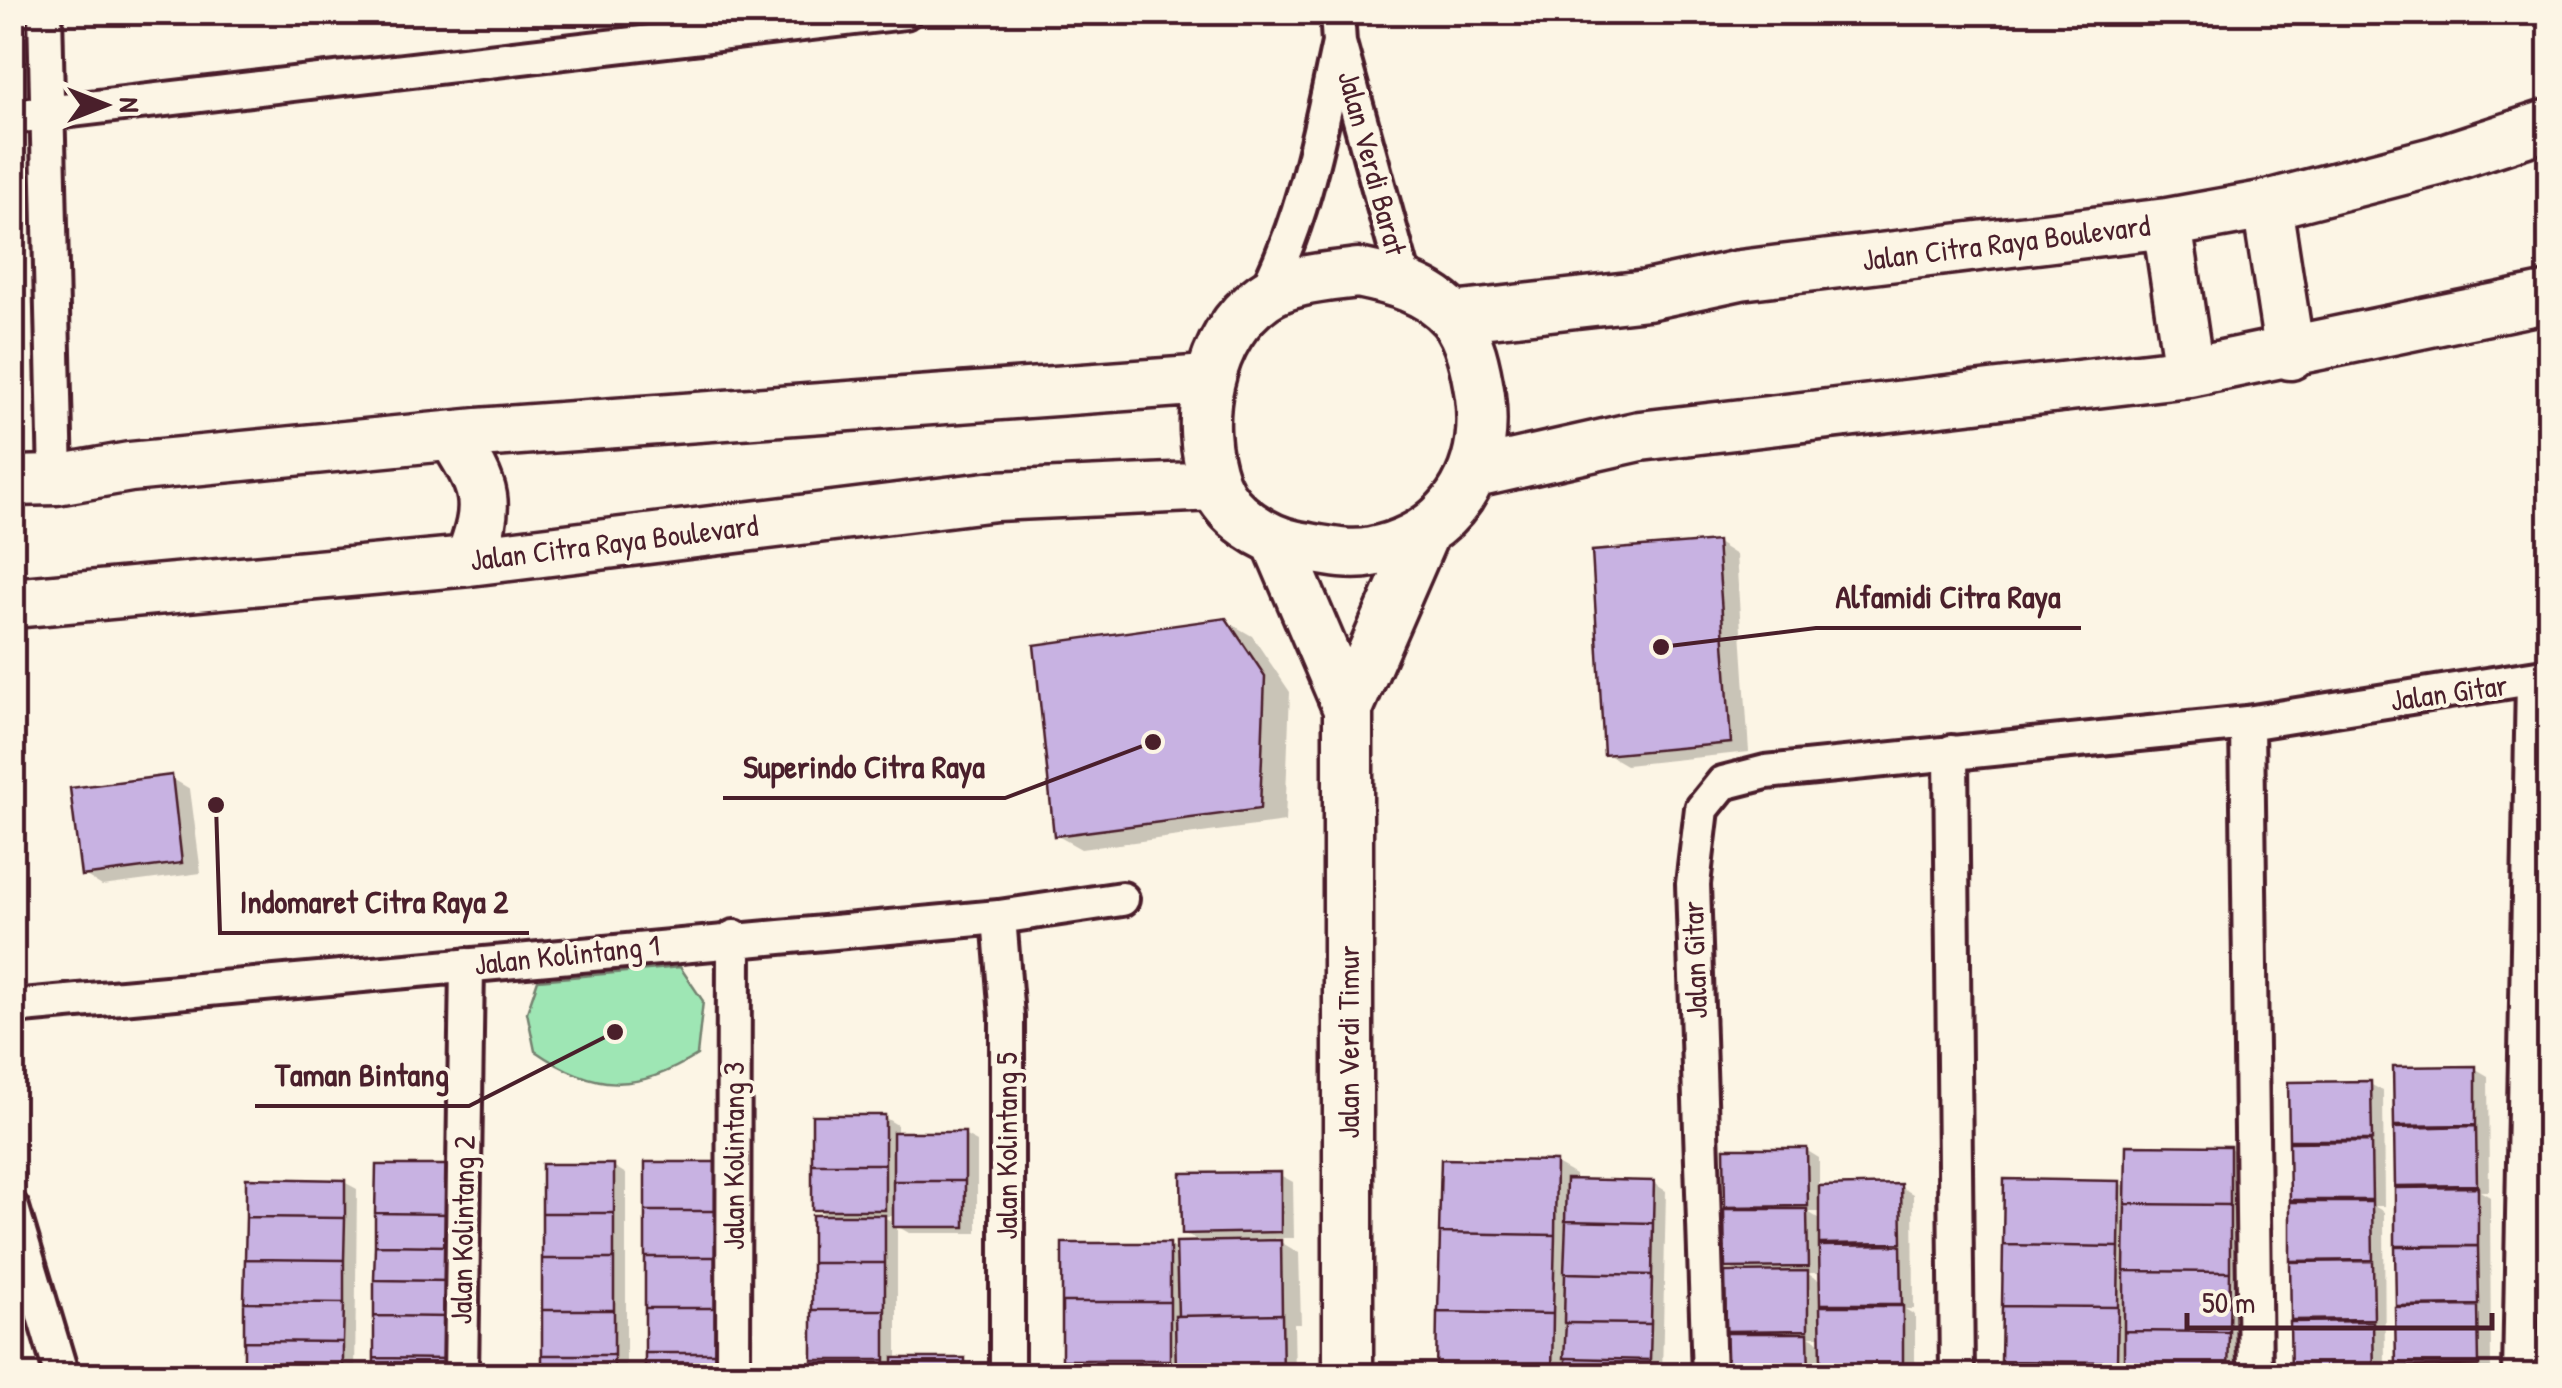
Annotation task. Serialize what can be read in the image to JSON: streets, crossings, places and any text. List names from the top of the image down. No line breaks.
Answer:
{"streets":{"main road":["Jalan Citra Raya Boulevard","Jalan Verdi Timur"],"street":["Jalan Verdi Barat","Jalan Gitar","Jalan Kolintang 1","Jalan Kolintang 5","Jalan Kolintang 3","Jalan Kolintang 2"]},"crossings":[["Jalan Verdi Barat","Jalan Citra Raya Boulevard"],["Jalan Verdi Barat","Jalan Verdi Timur"],["Jalan Citra Raya Boulevard","Jalan Verdi Timur"],["Jalan Kolintang 1","Jalan Kolintang 5"],["Jalan Kolintang 1","Jalan Kolintang 3"],["Jalan Kolintang 1","Jalan Kolintang 2"]],"places":["Alfamidi Citra Raya","Superindo Citra Raya","Indomaret Citra Raya 2","Taman Bintang"],"scale_bar":"50 m","north":"right"}
